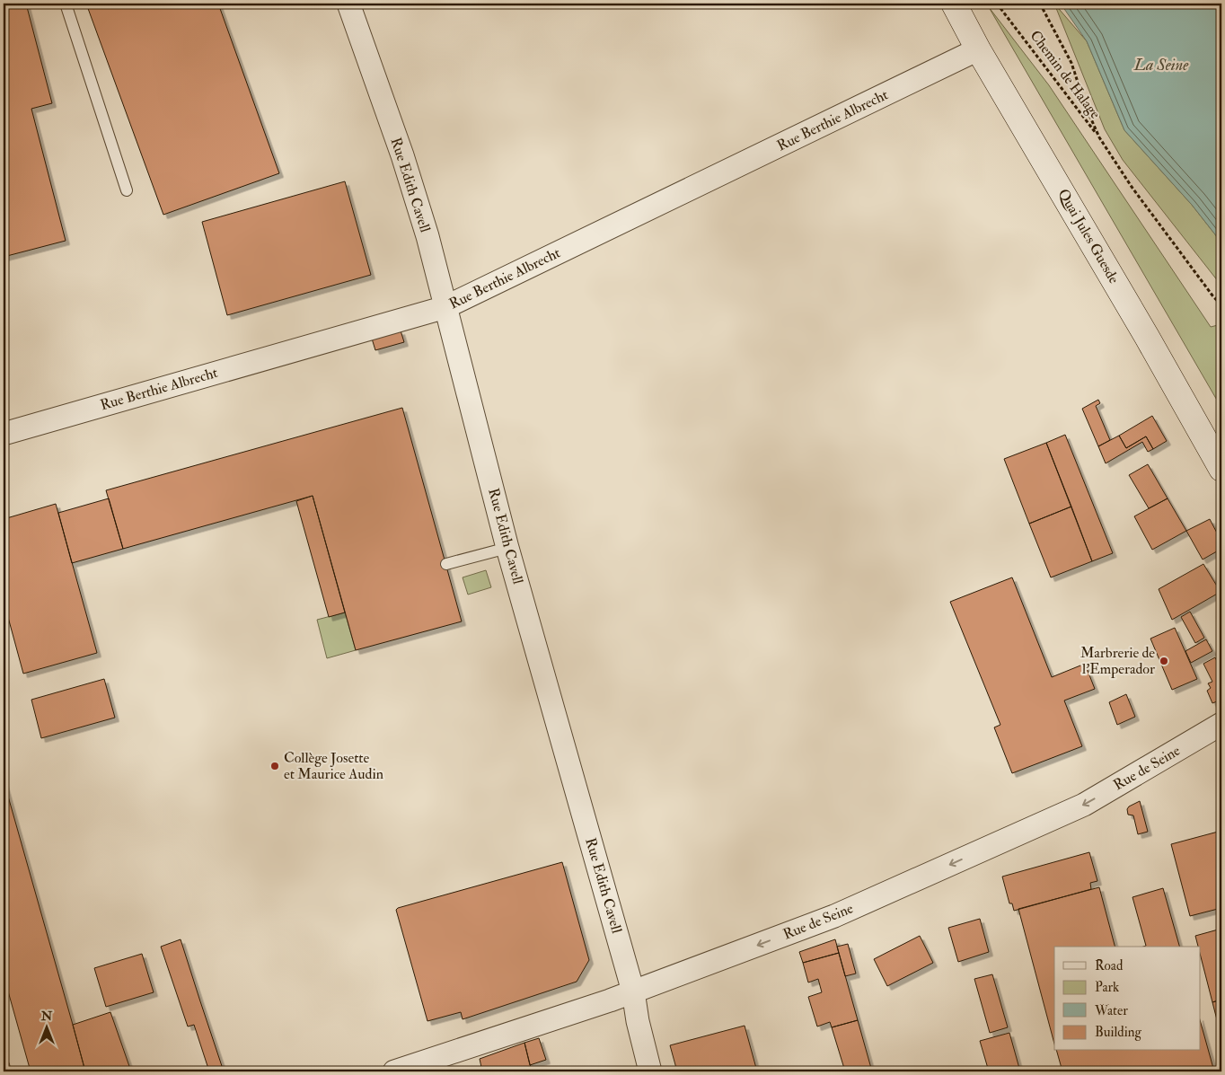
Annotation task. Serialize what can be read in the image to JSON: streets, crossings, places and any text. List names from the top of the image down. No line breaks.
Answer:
{"streets":{"main road":["Quai Jules Guesde"],"street":["Rue Berthie Albrecht","Rue Edith Cavell","Rue de Seine"],"path":["Chemin de Halage"]},"crossings":[["Rue Berthie Albrecht","Rue Edith Cavell"],["Rue Berthie Albrecht","Quai Jules Guesde"],["Rue Edith Cavell","Rue de Seine"]],"one_way":["Rue de Seine"],"water":["La Seine"],"places":["Marbrerie de l'Emperador","Collège Josette et Maurice Audin"],"legend":["Road","Park","Water","Building"],"north":"top"}
